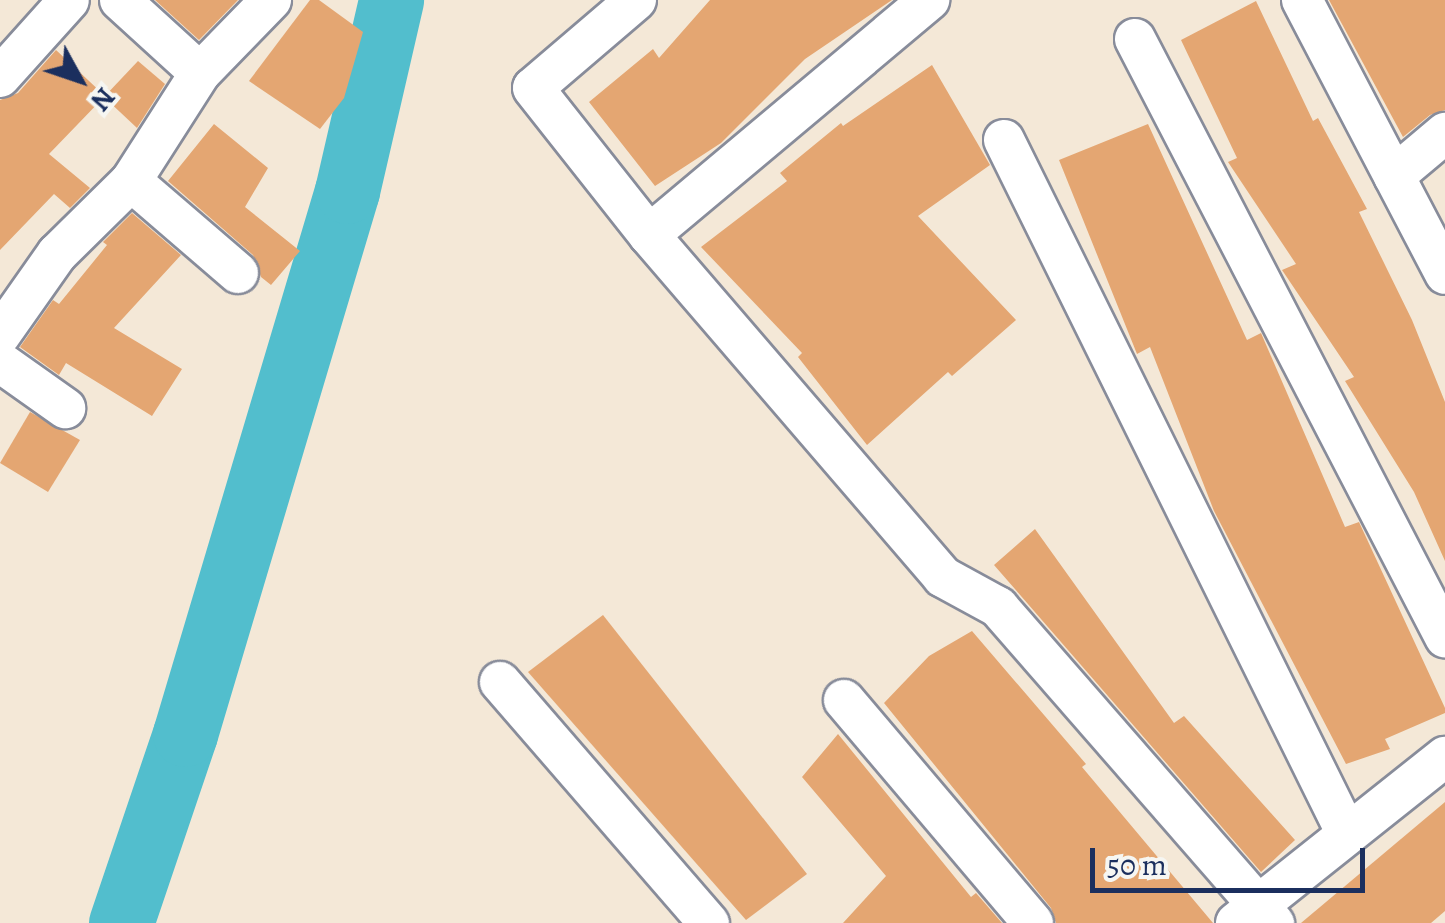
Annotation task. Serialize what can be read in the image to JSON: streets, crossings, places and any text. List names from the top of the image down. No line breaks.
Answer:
{"scale_bar":"50 m","north":"bottom right"}
